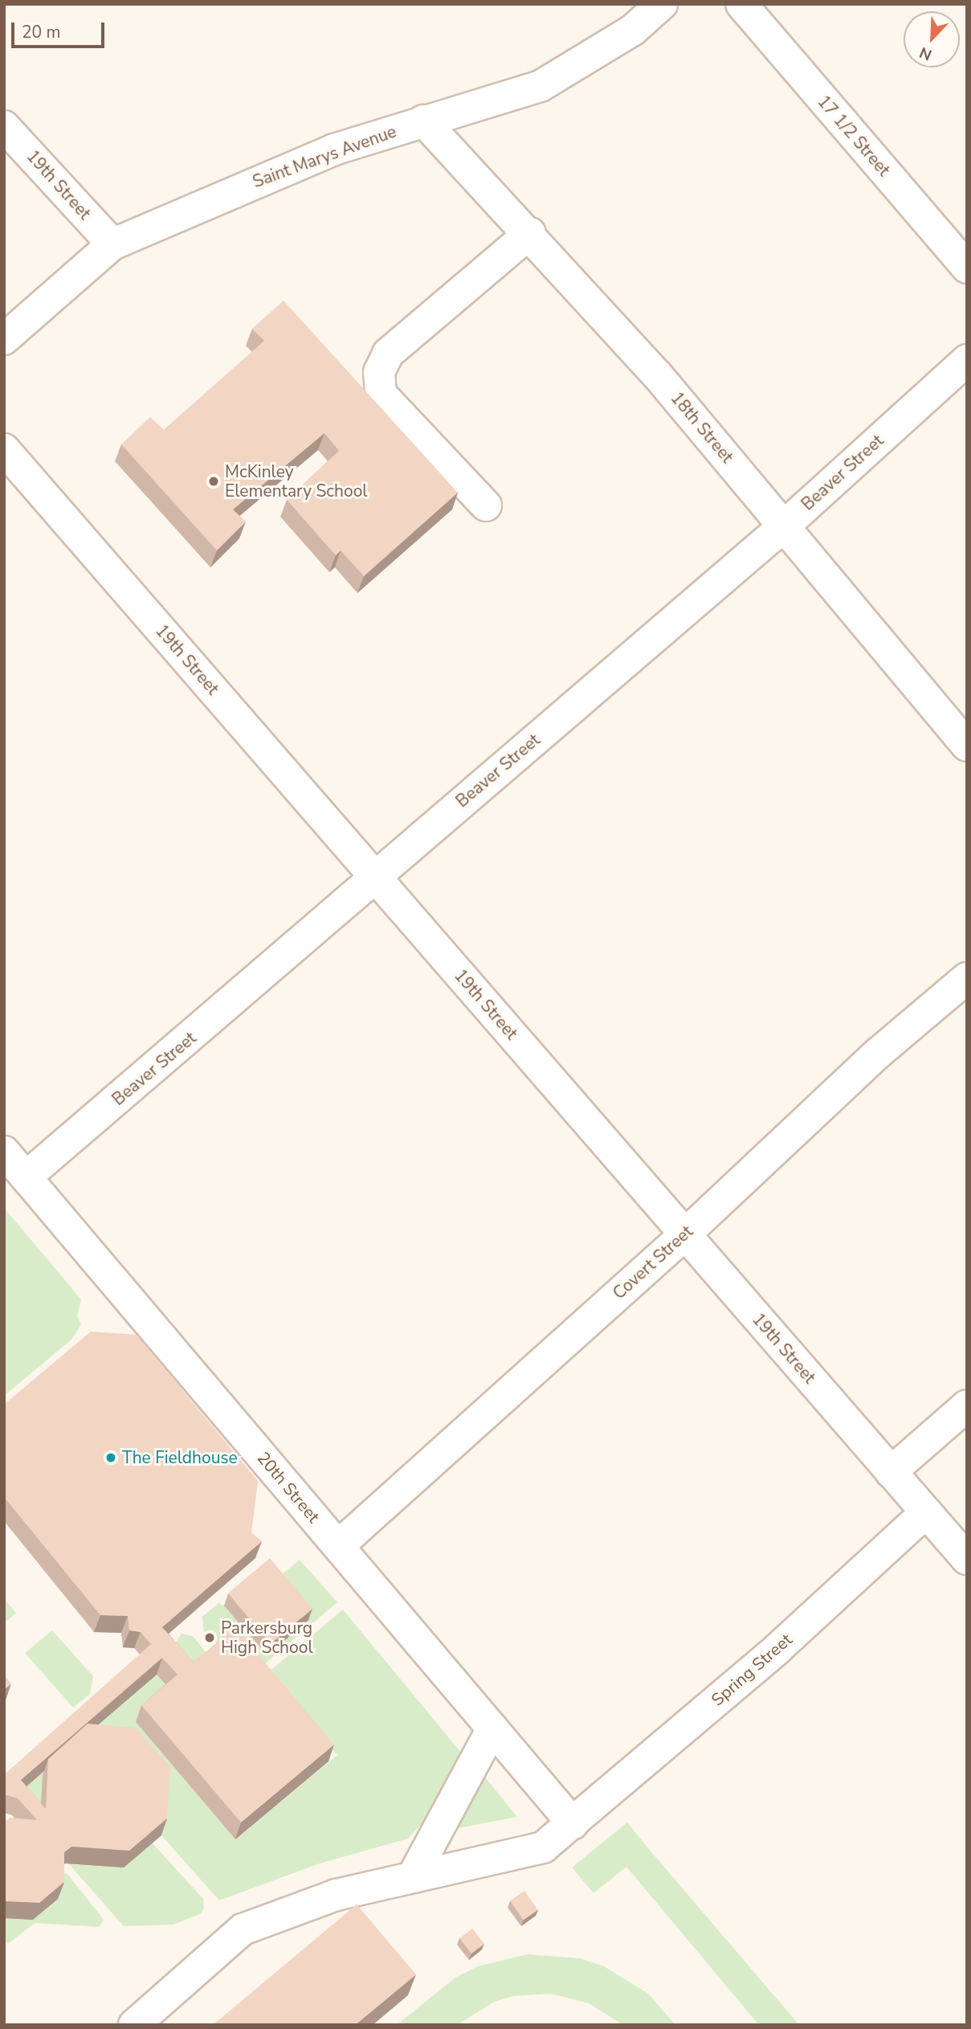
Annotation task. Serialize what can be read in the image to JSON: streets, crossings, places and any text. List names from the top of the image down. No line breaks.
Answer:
{"streets":{"street":["17 1/2 Street","Saint Marys Avenue","19th Street","18th Street","Beaver Street","Covert Street","20th Street","Spring Street"]},"crossings":[["Saint Marys Avenue","19th Street"],["Saint Marys Avenue","18th Street"],["19th Street","Beaver Street"],["19th Street","Covert Street"],["19th Street","Spring Street"],["18th Street","Beaver Street"],["Beaver Street","20th Street"],["Covert Street","20th Street"],["20th Street","Spring Street"]],"places":["McKinley Elementary School","The Fieldhouse","Parkersburg High School"],"scale_bar":"20 m","north":"bottom left"}
